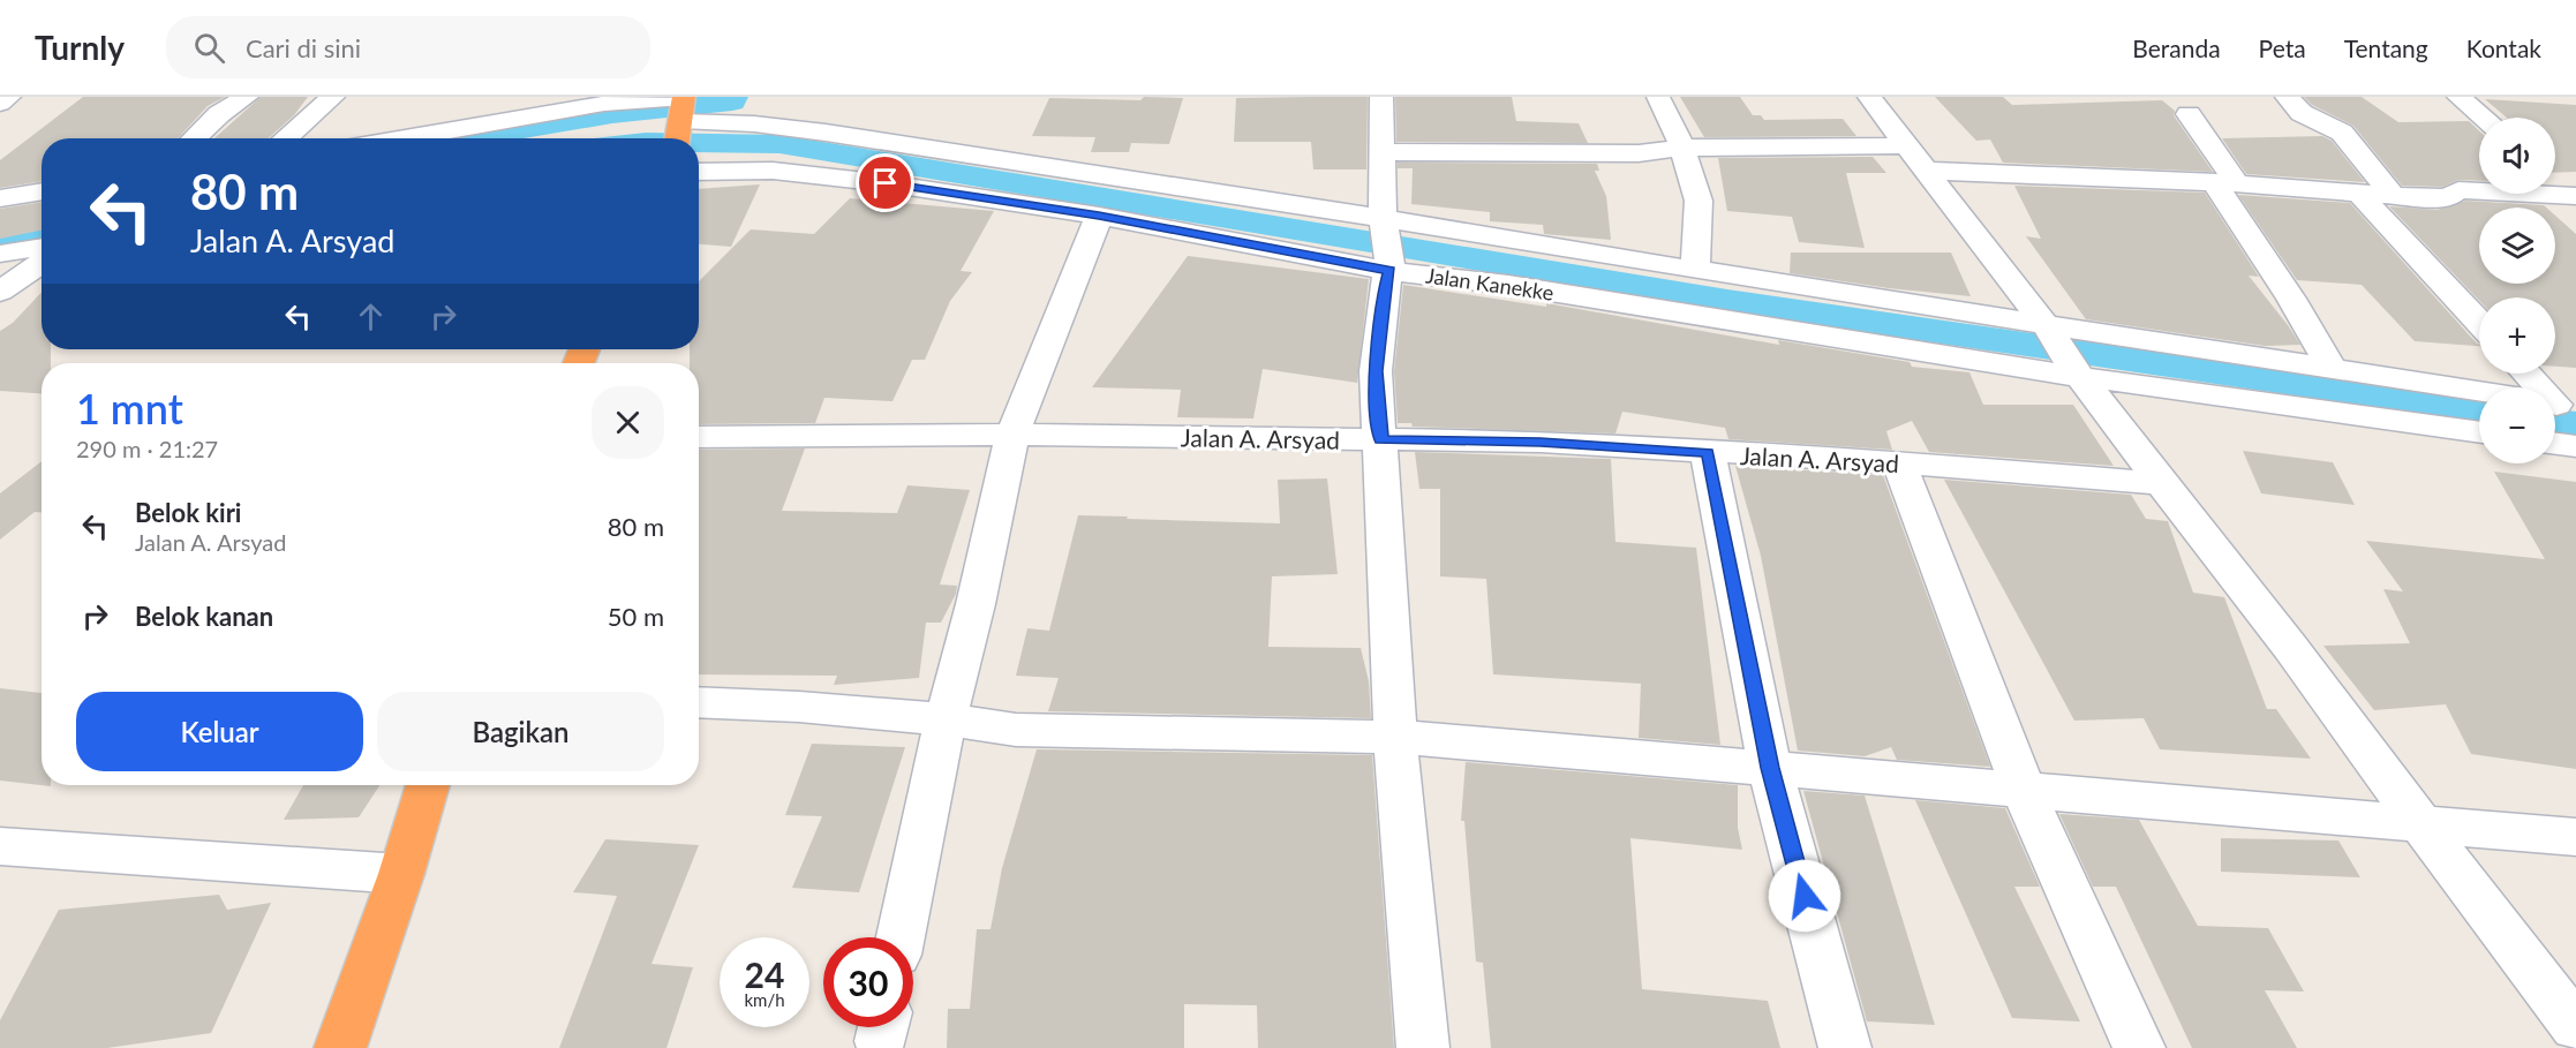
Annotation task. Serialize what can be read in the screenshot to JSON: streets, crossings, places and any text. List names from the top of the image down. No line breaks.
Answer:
{"streets":{"street":["Jalan Kanekke","Jalan A. Arsyad"]},"page":{"header":"Turnly","search":"Cari di sini","nav":["Beranda","Peta","Tentang","Kontak"],"map_buttons":["+","−"],"turn":["80 m","Jalan A. Arsyad"],"heading":["1 mnt","290 m · 21:27"],"list":[{"name":"Belok kiri","note":"Jalan A. Arsyad","value":"80 m"},{"name":"Belok kanan","value":"50 m"}],"buttons":["Keluar","Bagikan"],"speed":"24 km/h","limit":"30"}}
